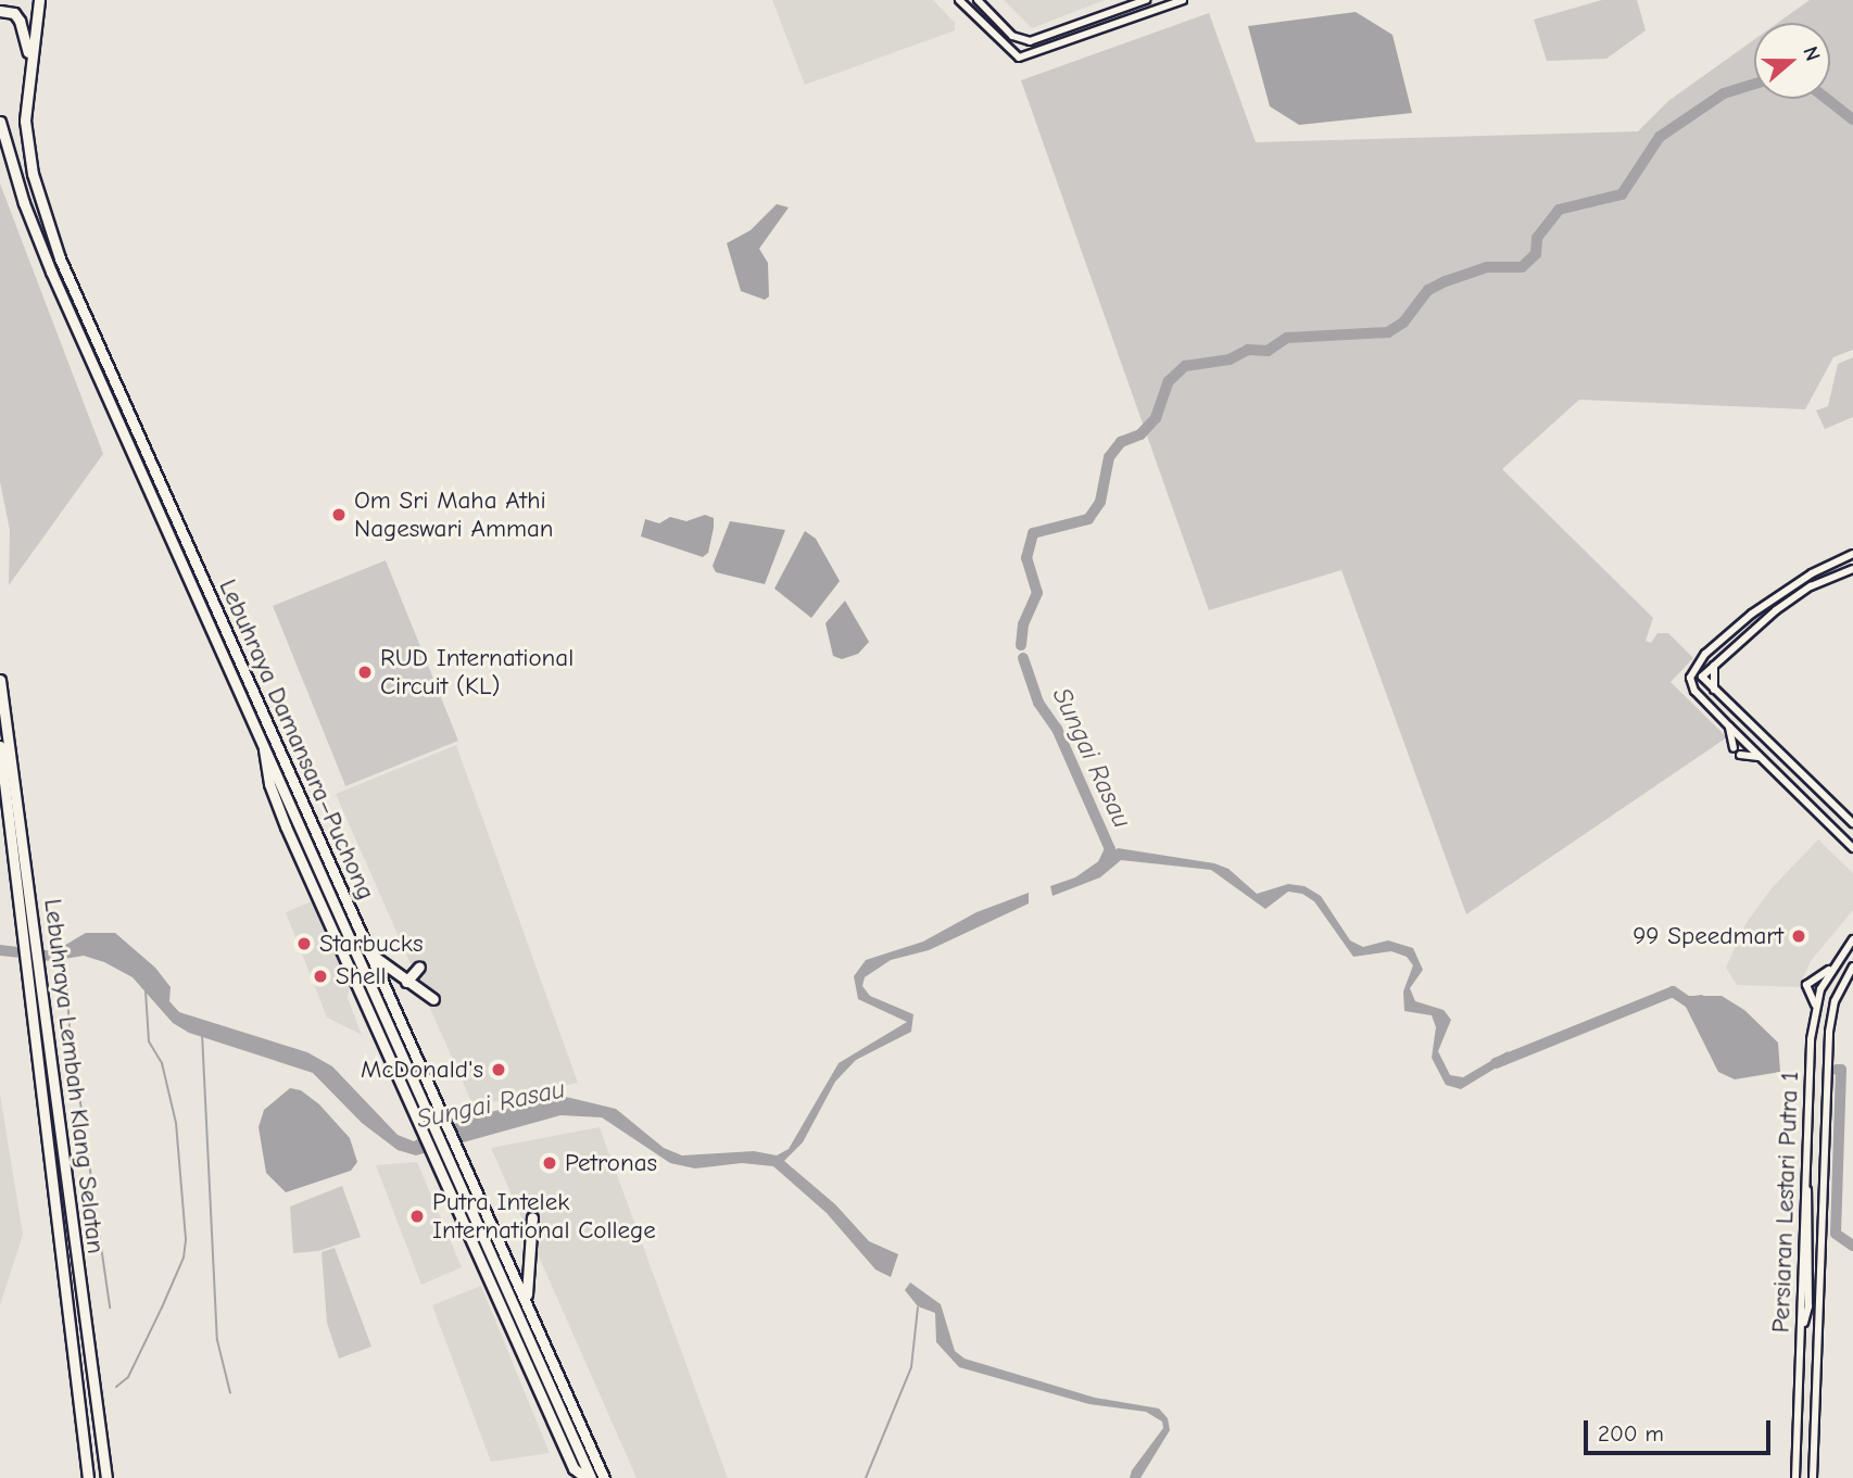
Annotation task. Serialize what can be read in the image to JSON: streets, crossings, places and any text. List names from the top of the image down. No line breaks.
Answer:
{"streets":{"highway":["Lebuhraya Damansara–Puchong","Lebuhraya Lembah Klang Selatan"],"street":["Persiaran Lestari Putra 1"]},"water":["Sungai Rasau"],"places":["Om Sri Maha Athi Nageswari Amman","RUD International Circuit (KL)","99 Speedmart","Starbucks","Shell","McDonald's","Petronas","Putra Intelek International College"],"scale_bar":"200 m","north":"right"}
